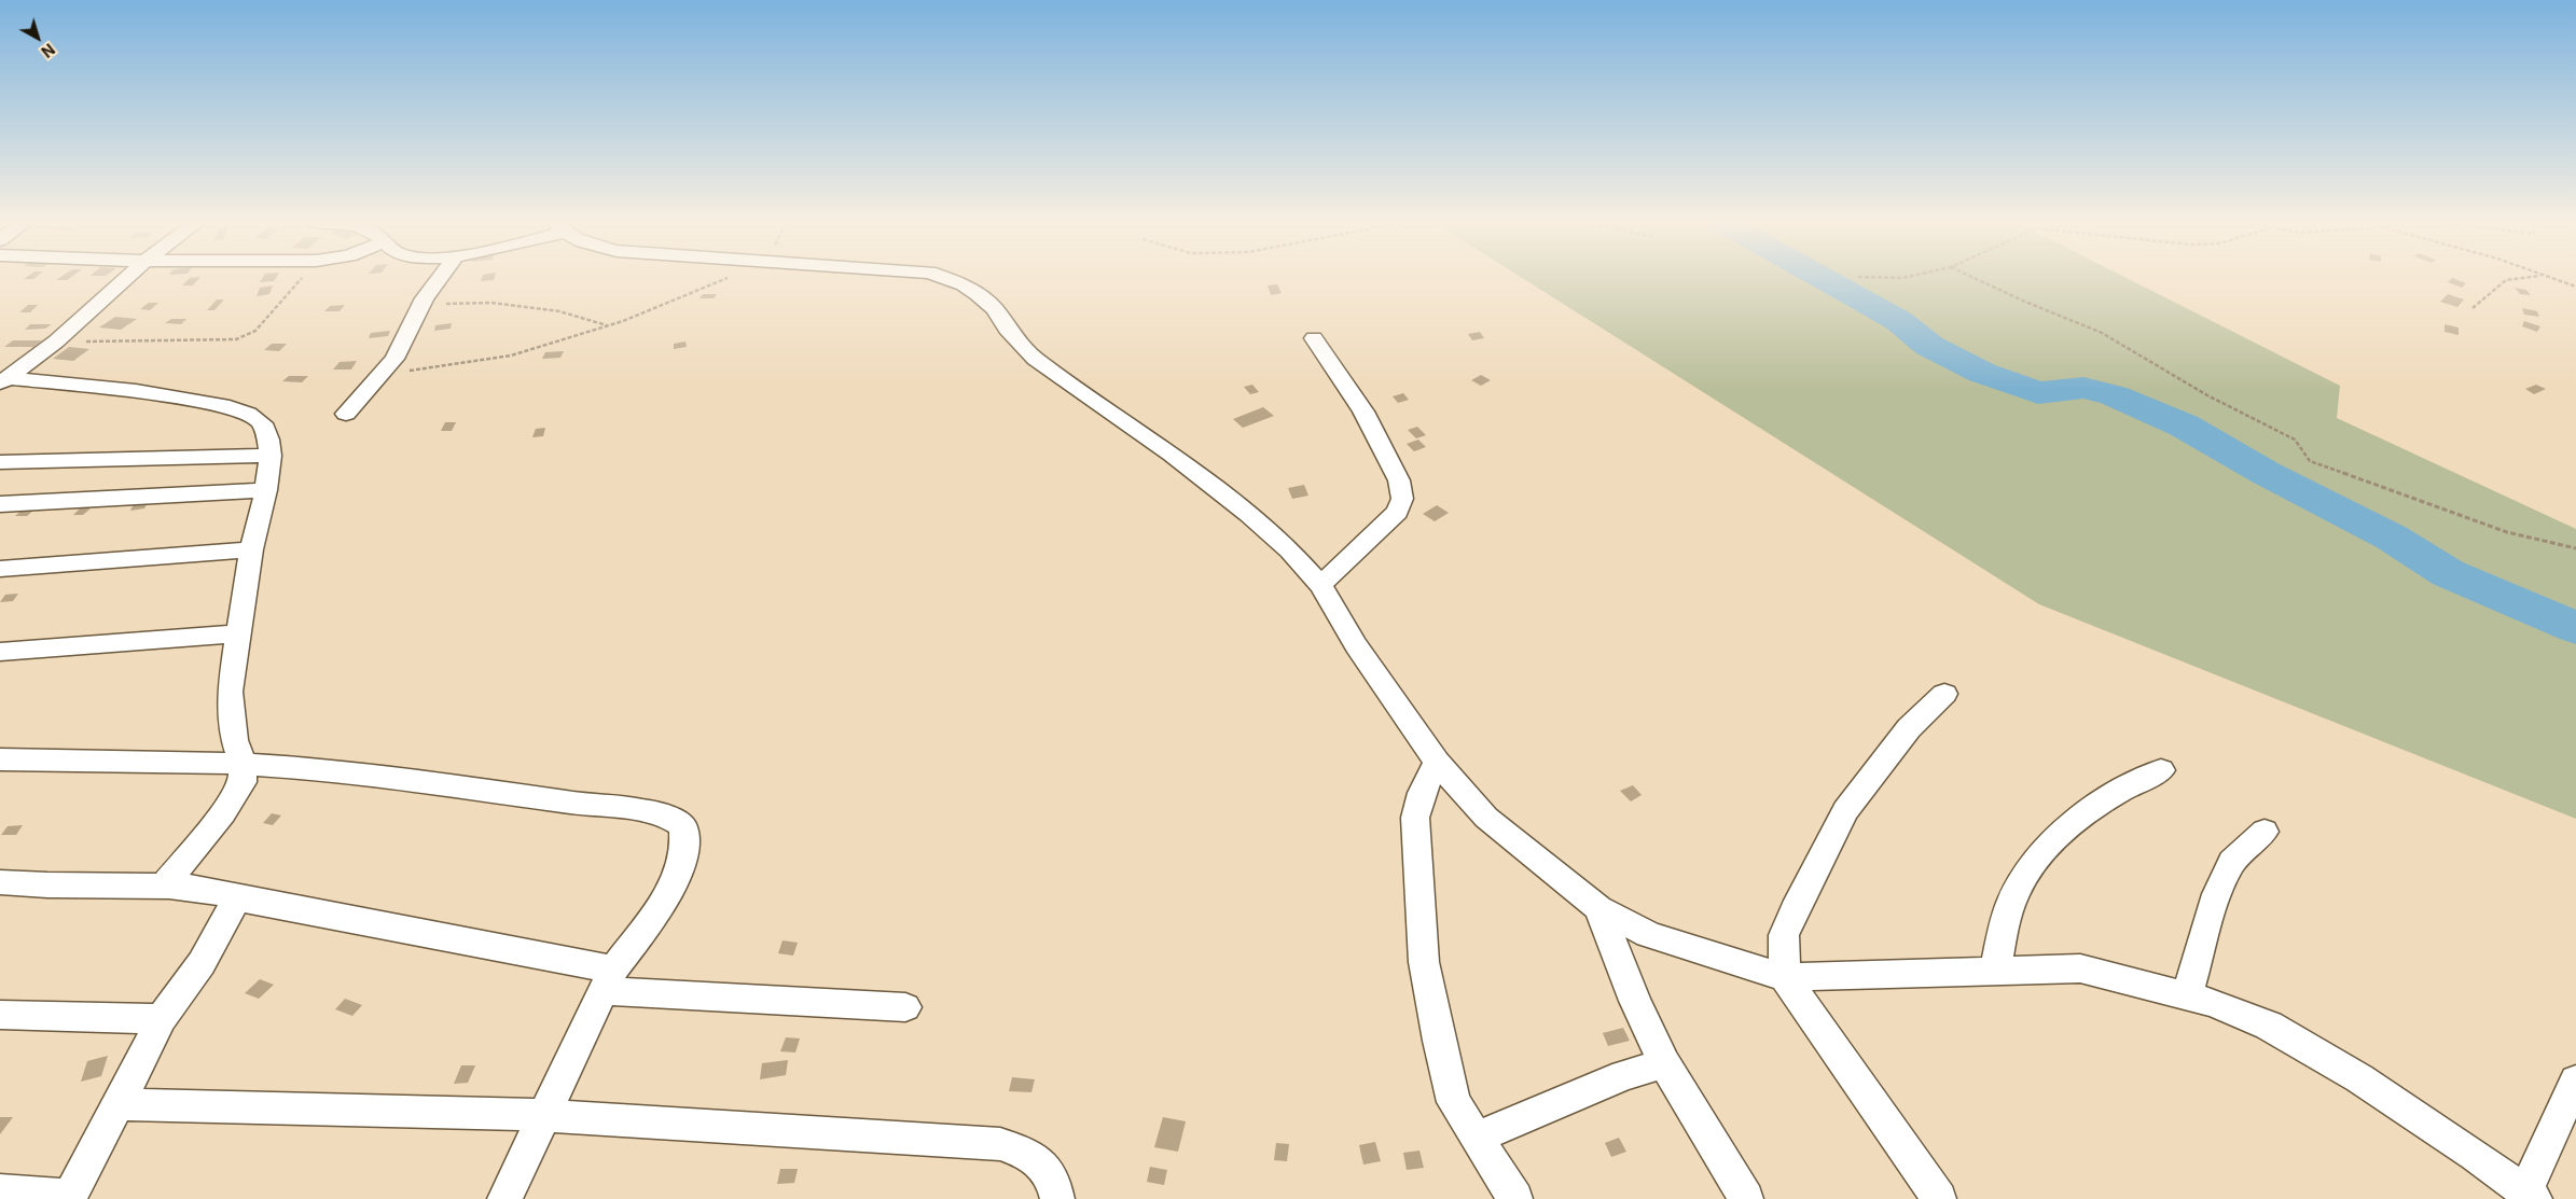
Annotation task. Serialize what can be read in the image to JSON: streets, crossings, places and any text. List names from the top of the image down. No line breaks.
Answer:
{"north":"bottom right"}
